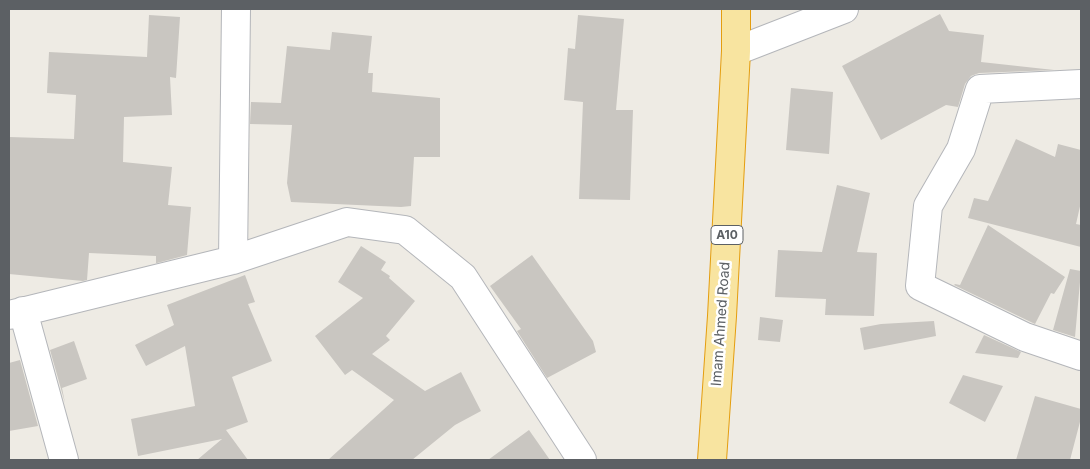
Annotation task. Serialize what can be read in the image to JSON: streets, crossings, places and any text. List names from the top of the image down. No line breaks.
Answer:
{"streets":{"highway":["A10","Imam Ahmed Road"]}}
